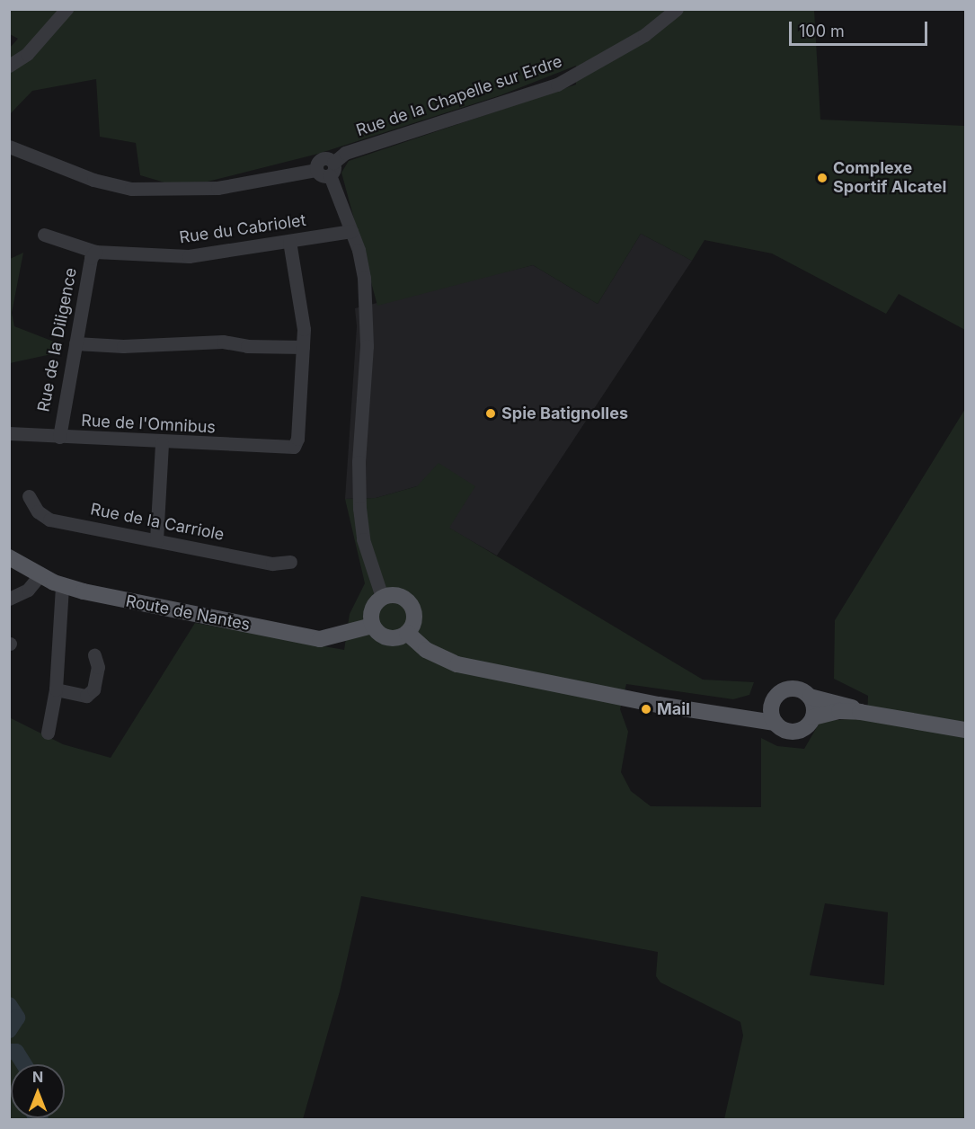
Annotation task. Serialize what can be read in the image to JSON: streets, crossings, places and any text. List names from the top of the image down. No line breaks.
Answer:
{"streets":{"main road":["Route de Nantes"],"street":["Rue de la Chapelle sur Erdre","Rue du Cabriolet","Rue de la Diligence","Rue de l'Omnibus","Rue de la Carriole"]},"crossings":[["Rue du Cabriolet","Rue de la Diligence"],["Rue de la Diligence","Rue de l'Omnibus"]],"places":["Complexe Sportif Alcatel","Spie Batignolles","Mail"],"scale_bar":"100 m","north":"top"}
